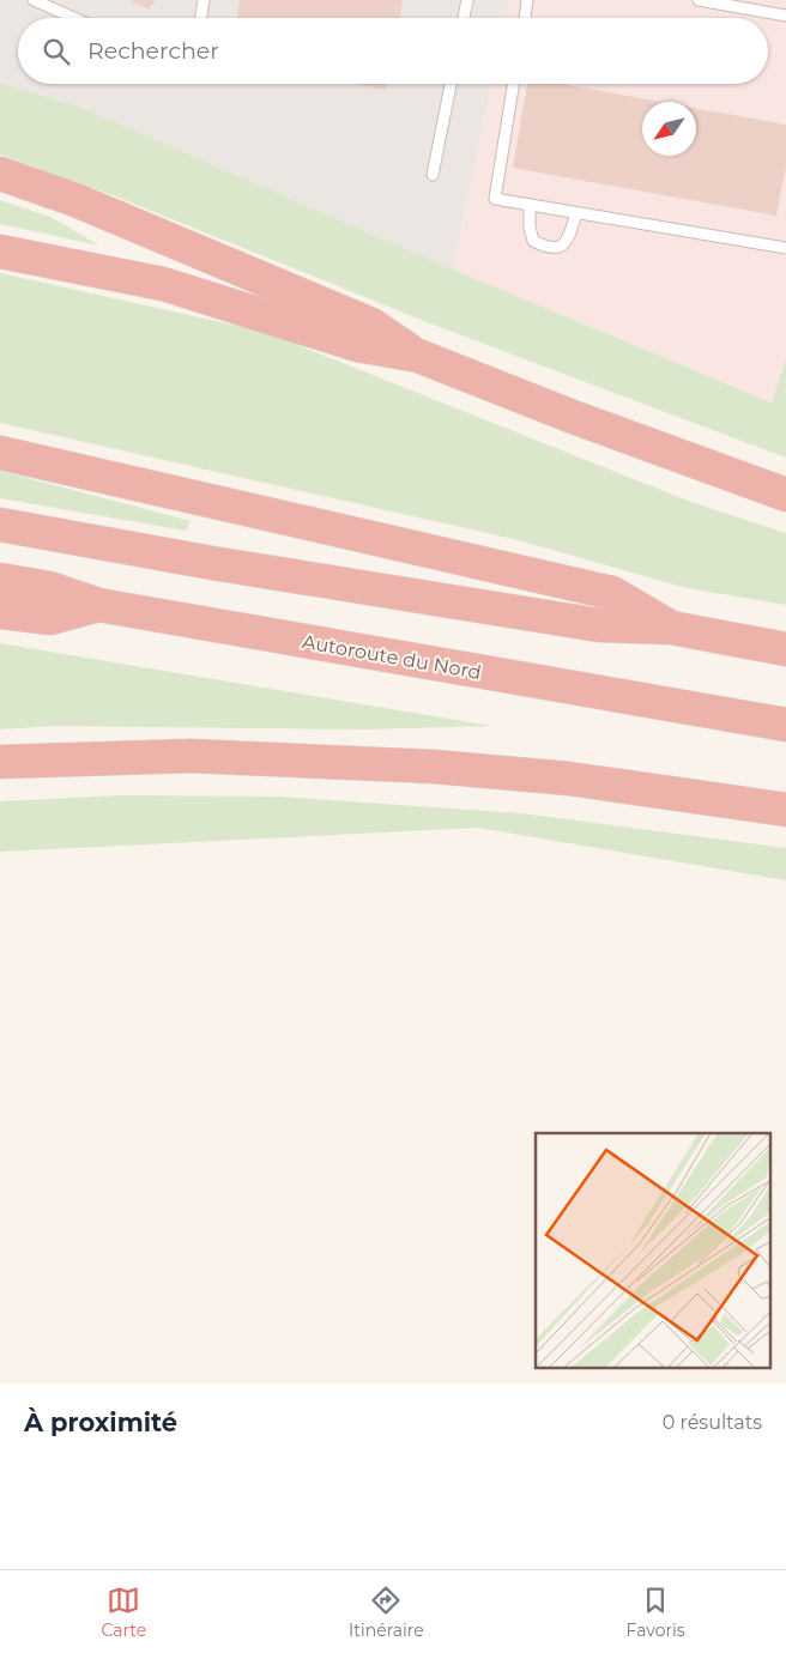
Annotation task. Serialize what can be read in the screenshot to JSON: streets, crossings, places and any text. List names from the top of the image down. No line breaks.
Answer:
{"streets":{"highway":["Autoroute du Nord"]},"north":"bottom left","page":{"search":"Rechercher","heading":["À proximité","0 résultats"],"nav":["Carte","Itinéraire","Favoris"]}}
